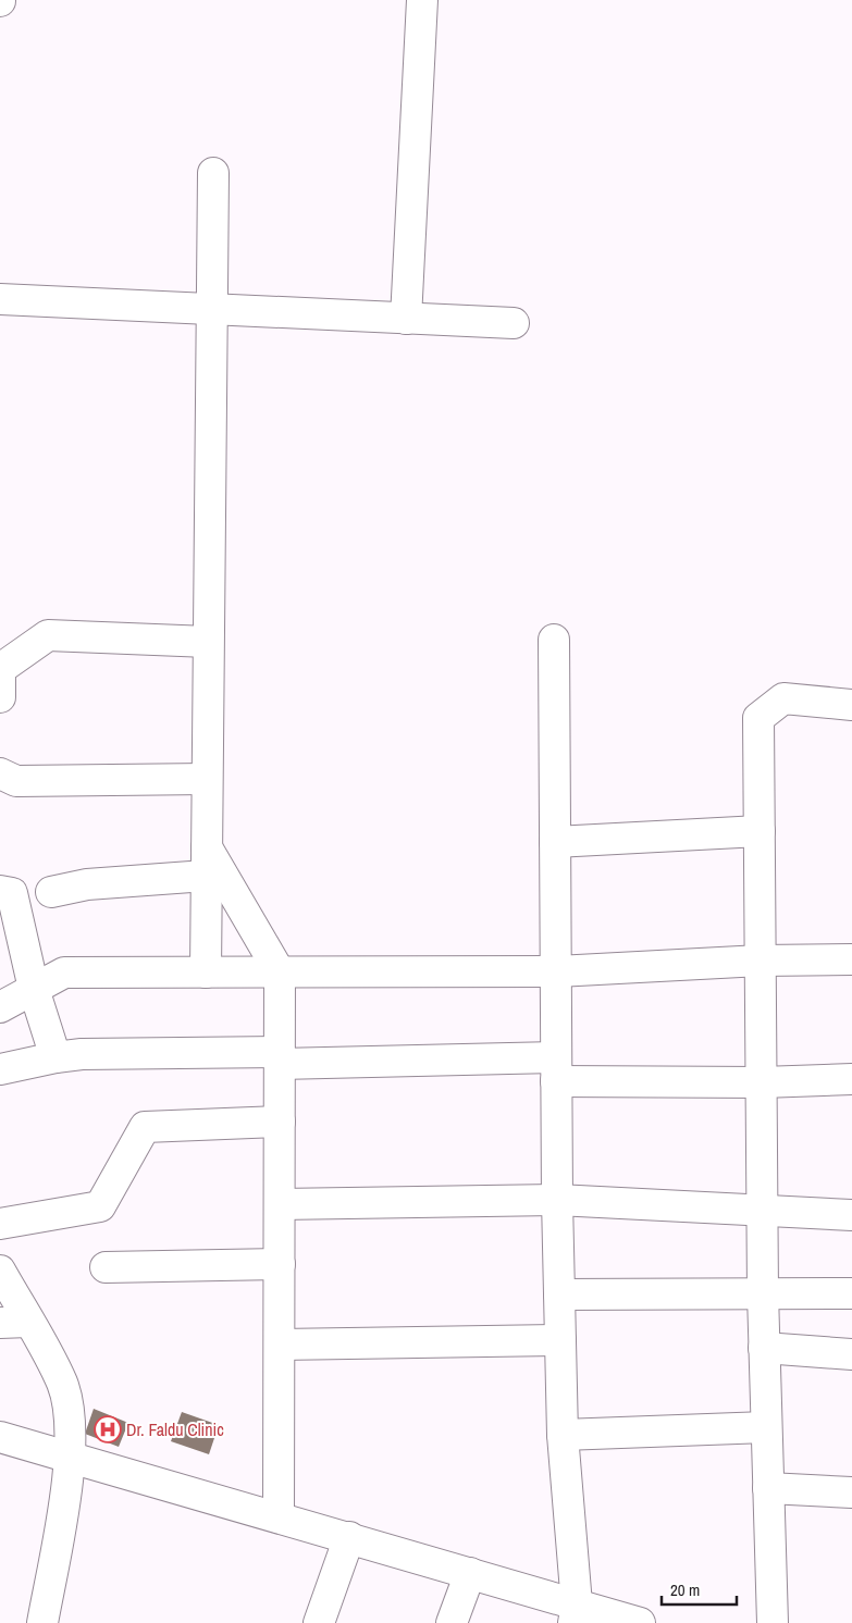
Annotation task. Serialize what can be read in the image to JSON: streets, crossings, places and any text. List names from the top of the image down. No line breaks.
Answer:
{"places":{"hospital":["Dr. Faldu Clinic"]},"scale_bar":"20 m"}
